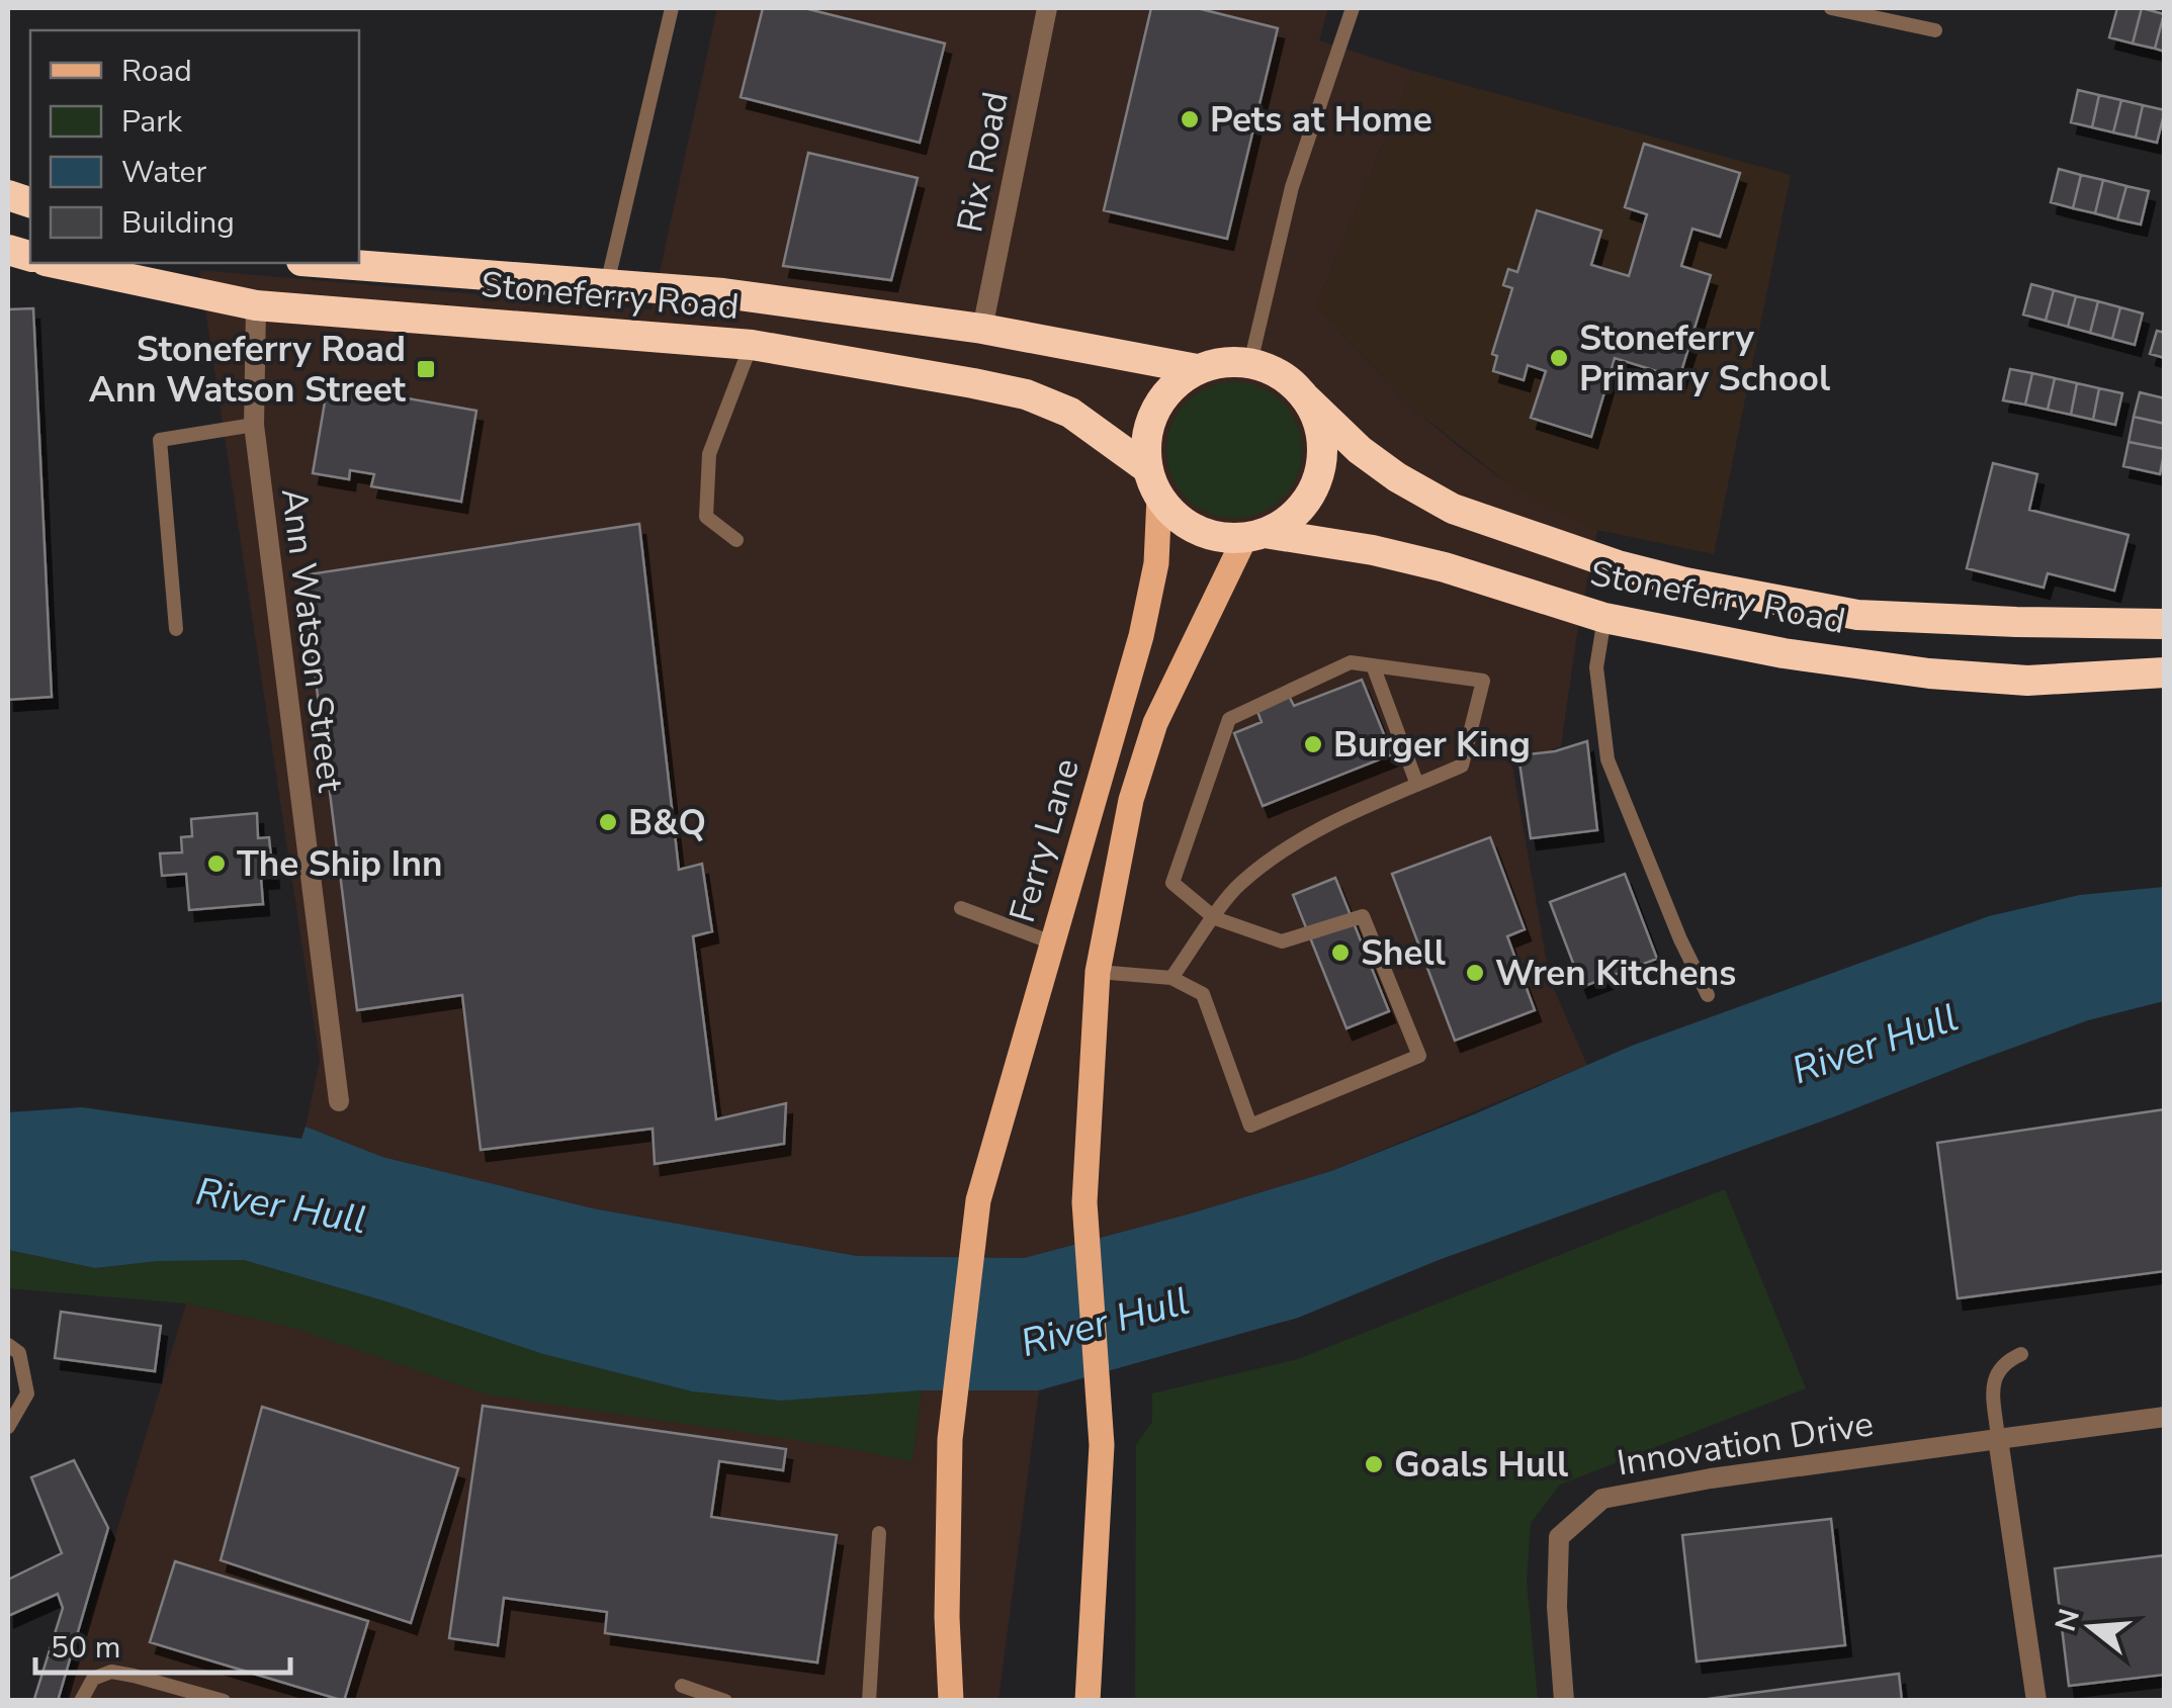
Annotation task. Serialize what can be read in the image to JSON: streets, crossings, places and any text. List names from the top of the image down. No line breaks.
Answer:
{"streets":{"highway":["Stoneferry Road"],"main road":["Ferry Lane"],"street":["Rix Road","Ann Watson Street","Innovation Drive"]},"crossings":[["Rix Road","Stoneferry Road"],["Stoneferry Road","Ann Watson Street"],["Stoneferry Road","Ferry Lane"]],"water":["River Hull"],"places":{"other":["Pets at Home","Stoneferry Primary School","Burger King","B&Q","The Ship Inn","Shell","Wren Kitchens","Goals Hull"],"transit":["Stoneferry Road Ann Watson Street"]},"legend":["Road","Park","Water","Building"],"scale_bar":"50 m","north":"left"}
